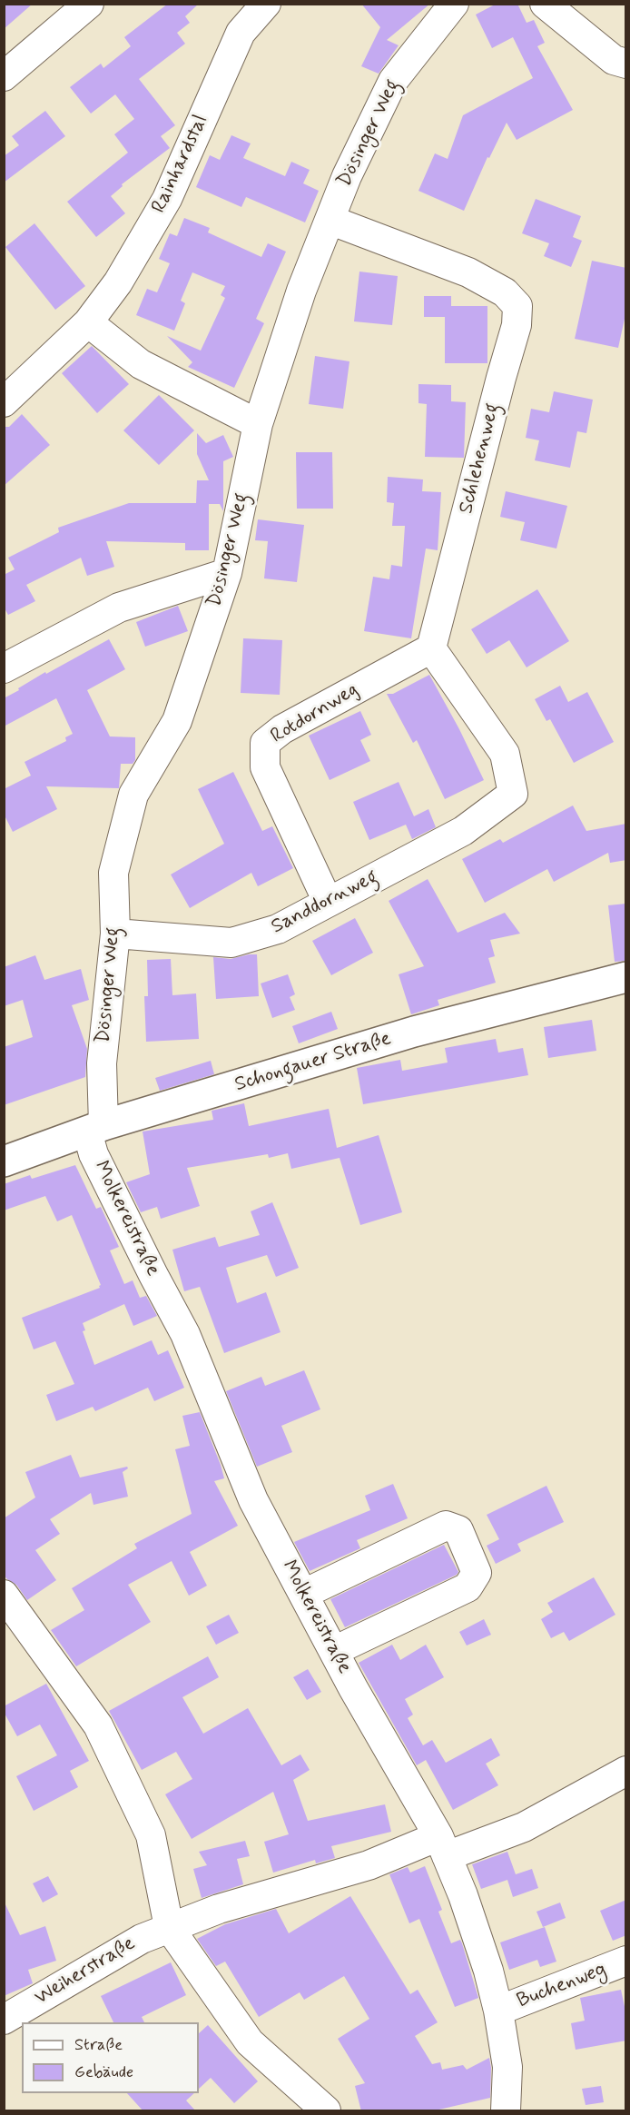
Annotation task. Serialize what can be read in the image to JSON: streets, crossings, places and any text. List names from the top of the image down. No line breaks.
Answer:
{"streets":{"main road":["Schongauer Straße"],"street":["Dösinger Weg","Rainhardstal","Schlehenweg","Rotdornweg","Sanddornweg","Molkereistraße","Weiherstraße","Buchenweg"]},"crossings":[["Dösinger Weg","Schlehenweg"],["Dösinger Weg","Sanddornweg"],["Dösinger Weg","Schongauer Straße"],["Dösinger Weg","Molkereistraße"],["Schlehenweg","Rotdornweg"],["Schlehenweg","Sanddornweg"],["Rotdornweg","Sanddornweg"],["Schongauer Straße","Molkereistraße"],["Molkereistraße","Weiherstraße"],["Molkereistraße","Buchenweg"]],"legend":["Straße","Gebäude"]}
